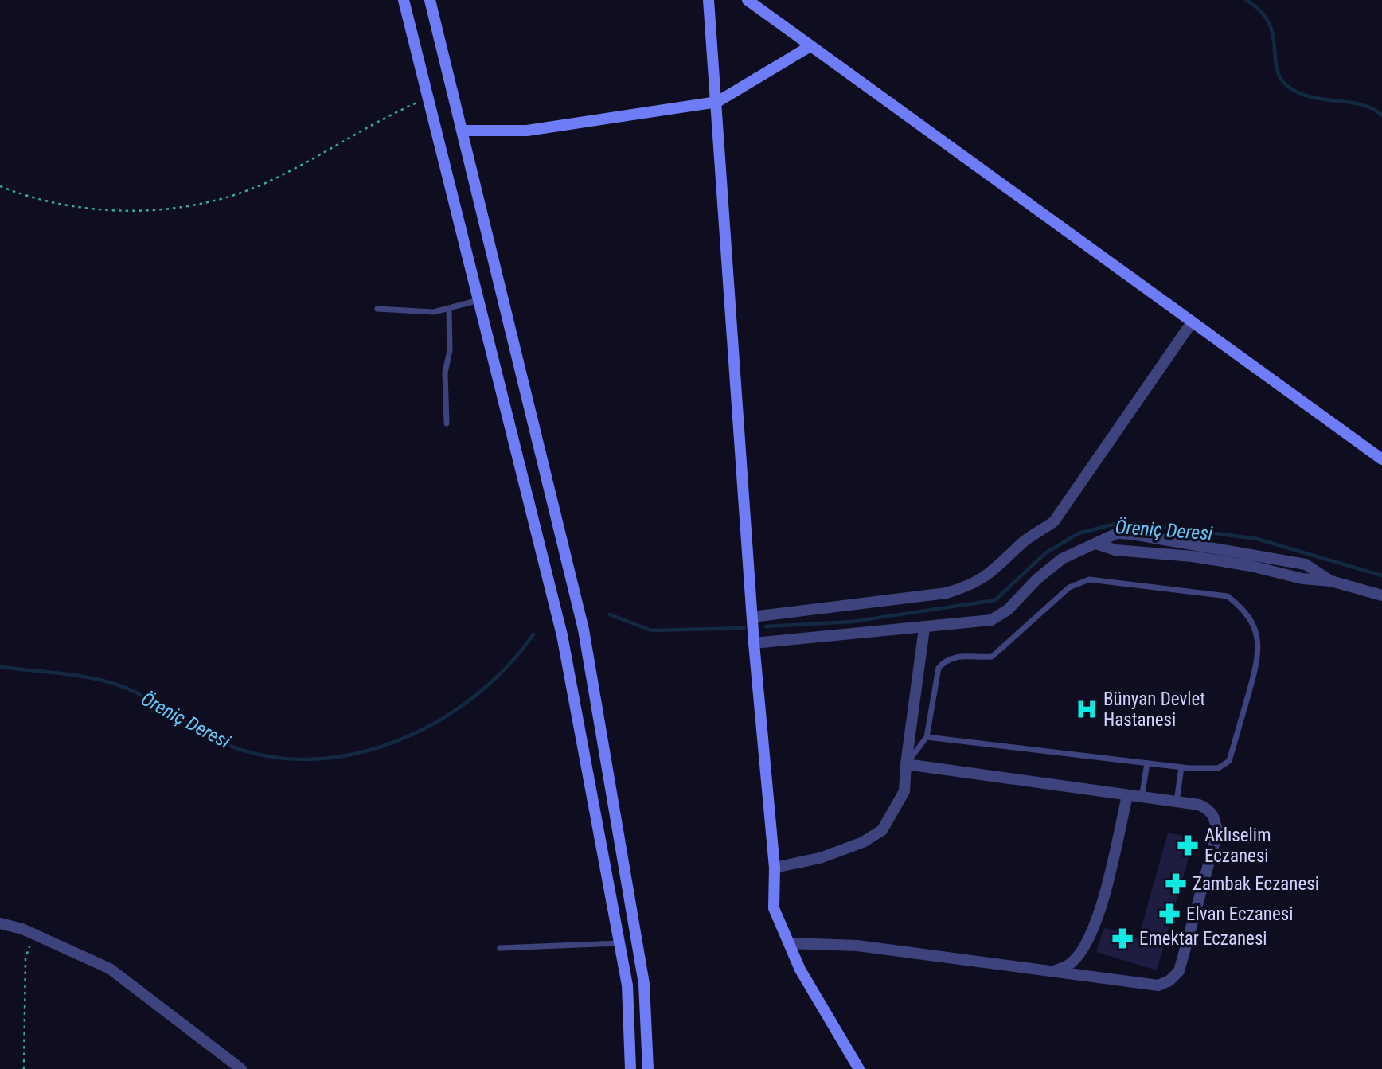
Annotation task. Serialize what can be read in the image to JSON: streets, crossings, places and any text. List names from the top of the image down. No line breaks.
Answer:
{"water":["Öreniç Deresi"],"places":{"hospital":["Bünyan Devlet Hastanesi"],"pharmacy":["Aklıselim Eczanesi","Zambak Eczanesi","Elvan Eczanesi","Emektar Eczanesi"]}}
